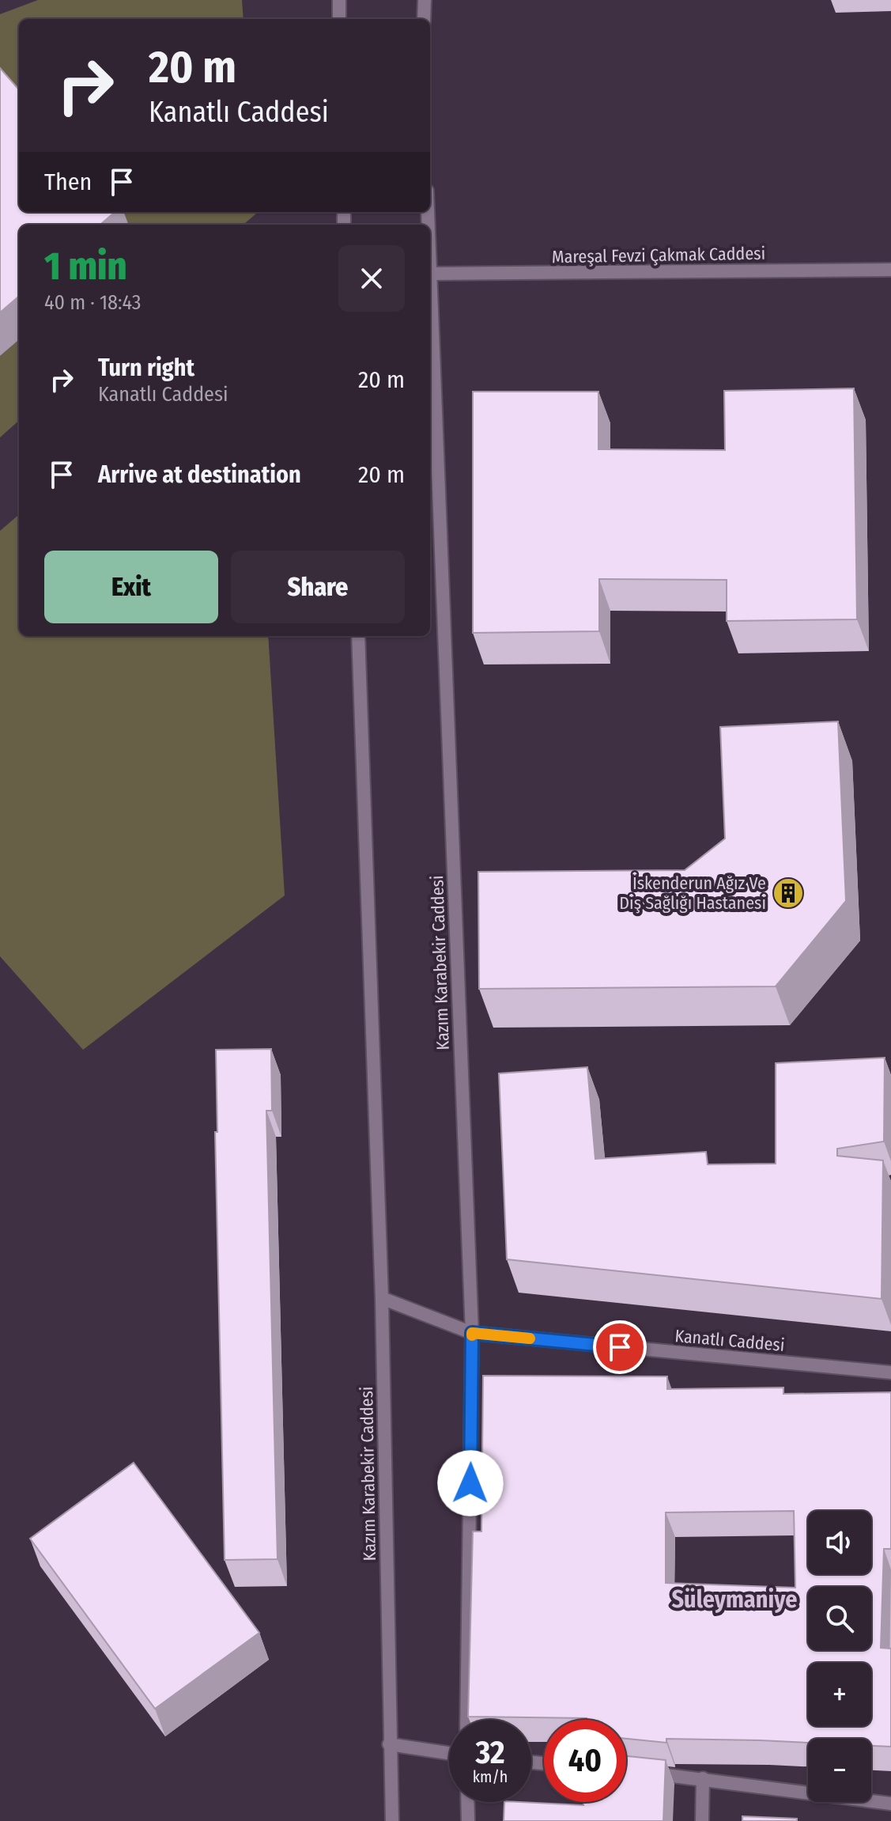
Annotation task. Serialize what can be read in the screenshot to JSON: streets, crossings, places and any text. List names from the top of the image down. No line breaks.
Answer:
{"streets":{"street":["Mareşal Fevzi Çakmak Caddesi","Kazım Karabekir Caddesi","Kanatlı Caddesi"]},"crossings":[["Kazım Karabekir Caddesi","Kanatlı Caddesi"]],"districts":["Süleymaniye"],"places":{"building":["İskenderun Ağız Ve Diş Sağlığı Hastanesi"]},"page":{"turn":["20 m","Kanatlı Caddesi"],"then":"Then","heading":["1 min","40 m · 18:43"],"list":[{"name":"Turn right","note":"Kanatlı Caddesi","value":"20 m"},{"name":"Arrive at destination","value":"20 m"}],"buttons":["Exit","Share"],"map_buttons":["+","−"],"speed":"32 km/h","limit":"40"}}
